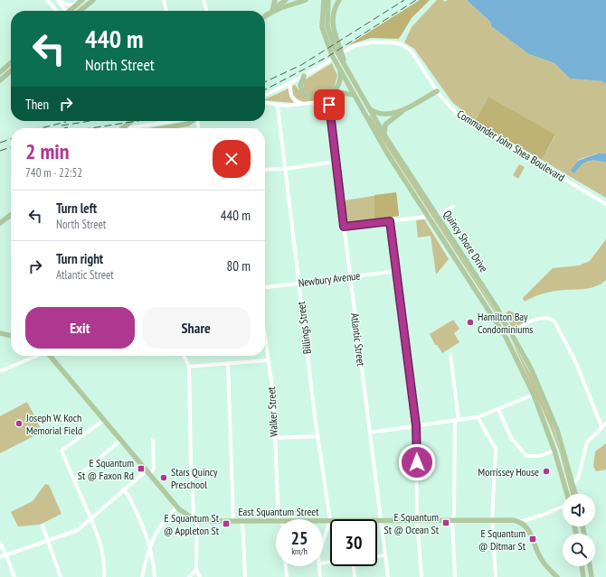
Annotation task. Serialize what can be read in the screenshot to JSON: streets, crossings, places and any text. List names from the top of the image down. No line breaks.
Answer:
{"streets":{"main road":["Quincy Shore Drive","East Squantum Street"],"street":["Commander John Shea Boulevard","Newbury Avenue","Billings Street","Atlantic Street","Walker Street"]},"crossings":[["Newbury Avenue","Billings Street"],["Newbury Avenue","Atlantic Street"],["Billings Street","East Squantum Street"],["Atlantic Street","East Squantum Street"]],"places":{"other":["Hamilton Bay Condominiums","Joseph W. Koch Memorial Field","Morrissey House","Stars Quincy Preschool"],"transit":["E Squantum St @ Faxon Rd","E Squantum St @ Ocean St","E Squantum St @ Appleton St","E Squantum @ Ditmar St"]},"page":{"turn":["440 m","North Street"],"then":"Then","heading":["2 min","740 m · 22:52"],"list":[{"name":"Turn left","note":"North Street","value":"440 m"},{"name":"Turn right","note":"Atlantic Street","value":"80 m"}],"buttons":["Exit","Share"],"speed":"25 km/h","limit":"30"}}
